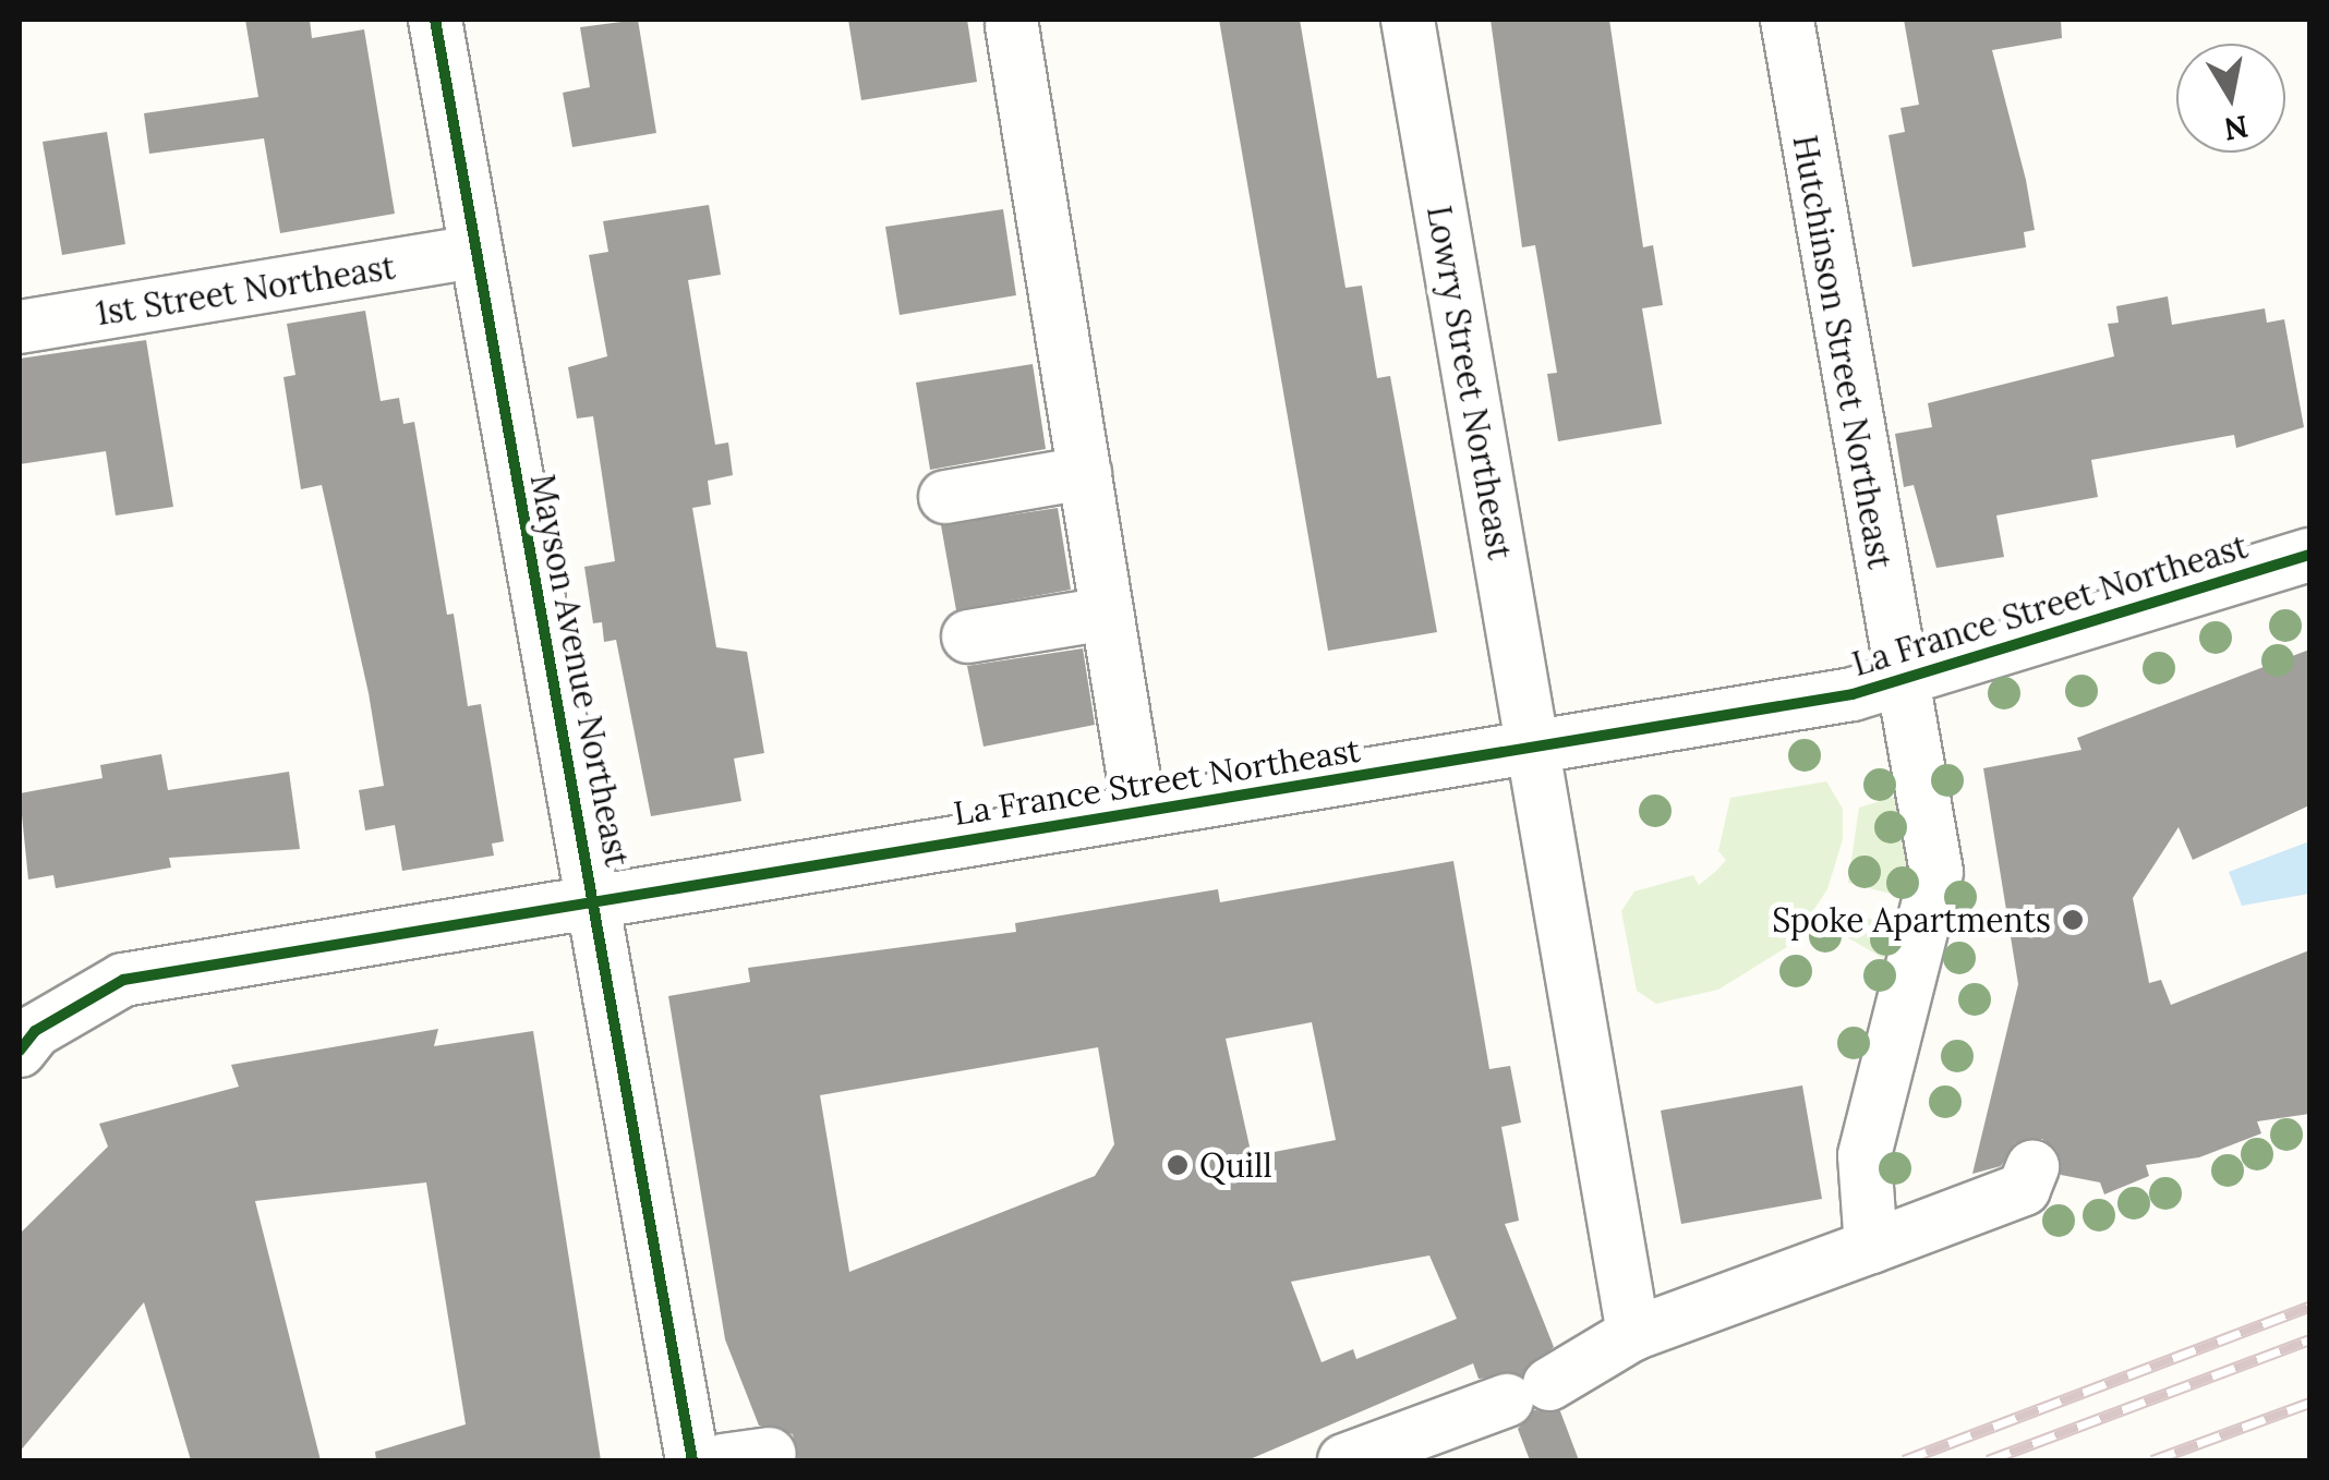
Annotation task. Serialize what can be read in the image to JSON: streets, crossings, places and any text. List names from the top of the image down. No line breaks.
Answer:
{"streets":{"street":["1st Street Northeast","Hutchinson Street Northeast","Lowry Street Northeast","La France Street Northeast","Mayson Avenue Northeast"]},"crossings":[["1st Street Northeast","Mayson Avenue Northeast"],["Hutchinson Street Northeast","La France Street Northeast"],["Lowry Street Northeast","La France Street Northeast"],["La France Street Northeast","Mayson Avenue Northeast"]],"places":["Spoke Apartments","Quill"],"north":"bottom"}
